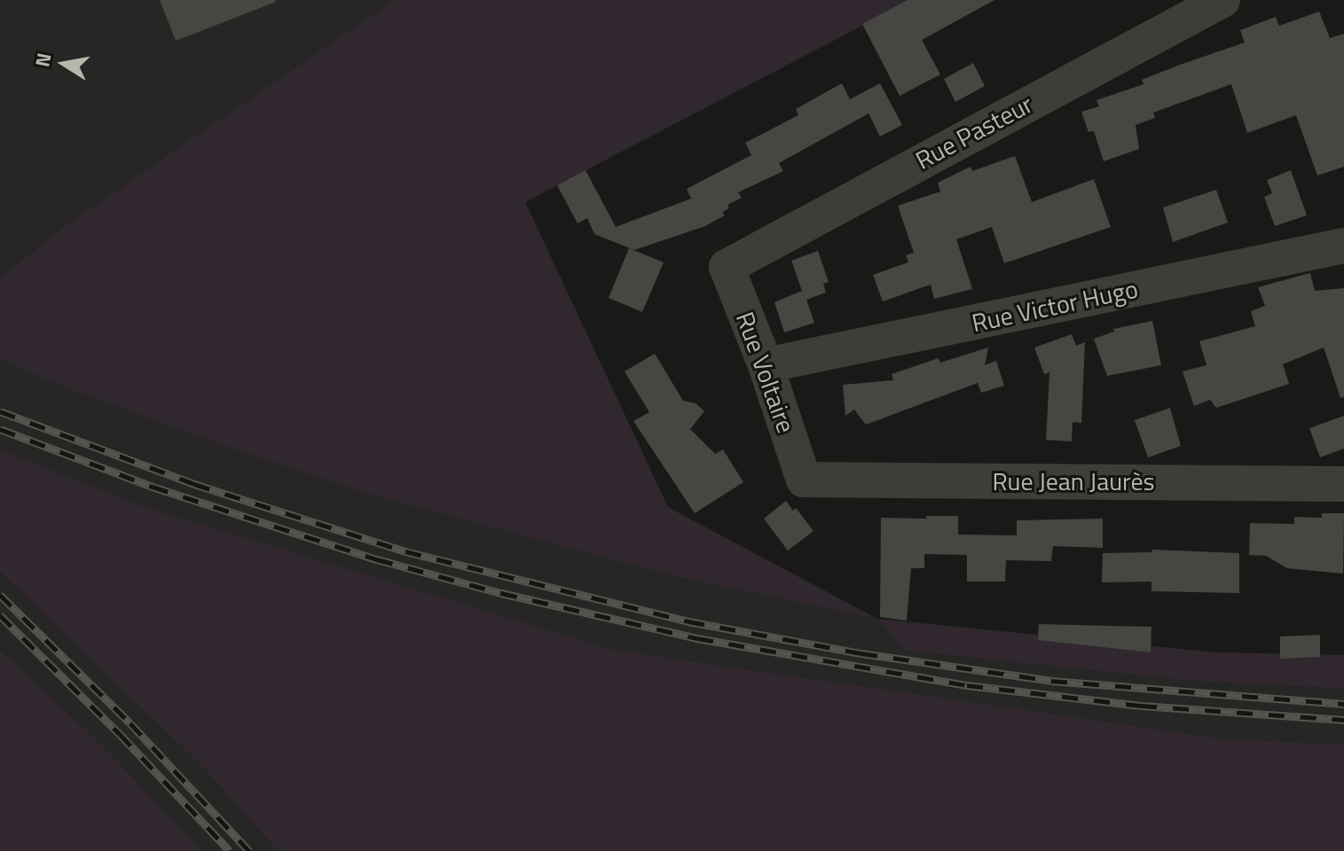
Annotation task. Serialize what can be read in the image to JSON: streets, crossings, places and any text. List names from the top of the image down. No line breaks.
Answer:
{"streets":{"street":["Rue Pasteur","Rue Victor Hugo","Rue Voltaire","Rue Jean Jaurès"]},"crossings":[["Rue Pasteur","Rue Voltaire"],["Rue Victor Hugo","Rue Voltaire"],["Rue Voltaire","Rue Jean Jaurès"]],"north":"left"}
